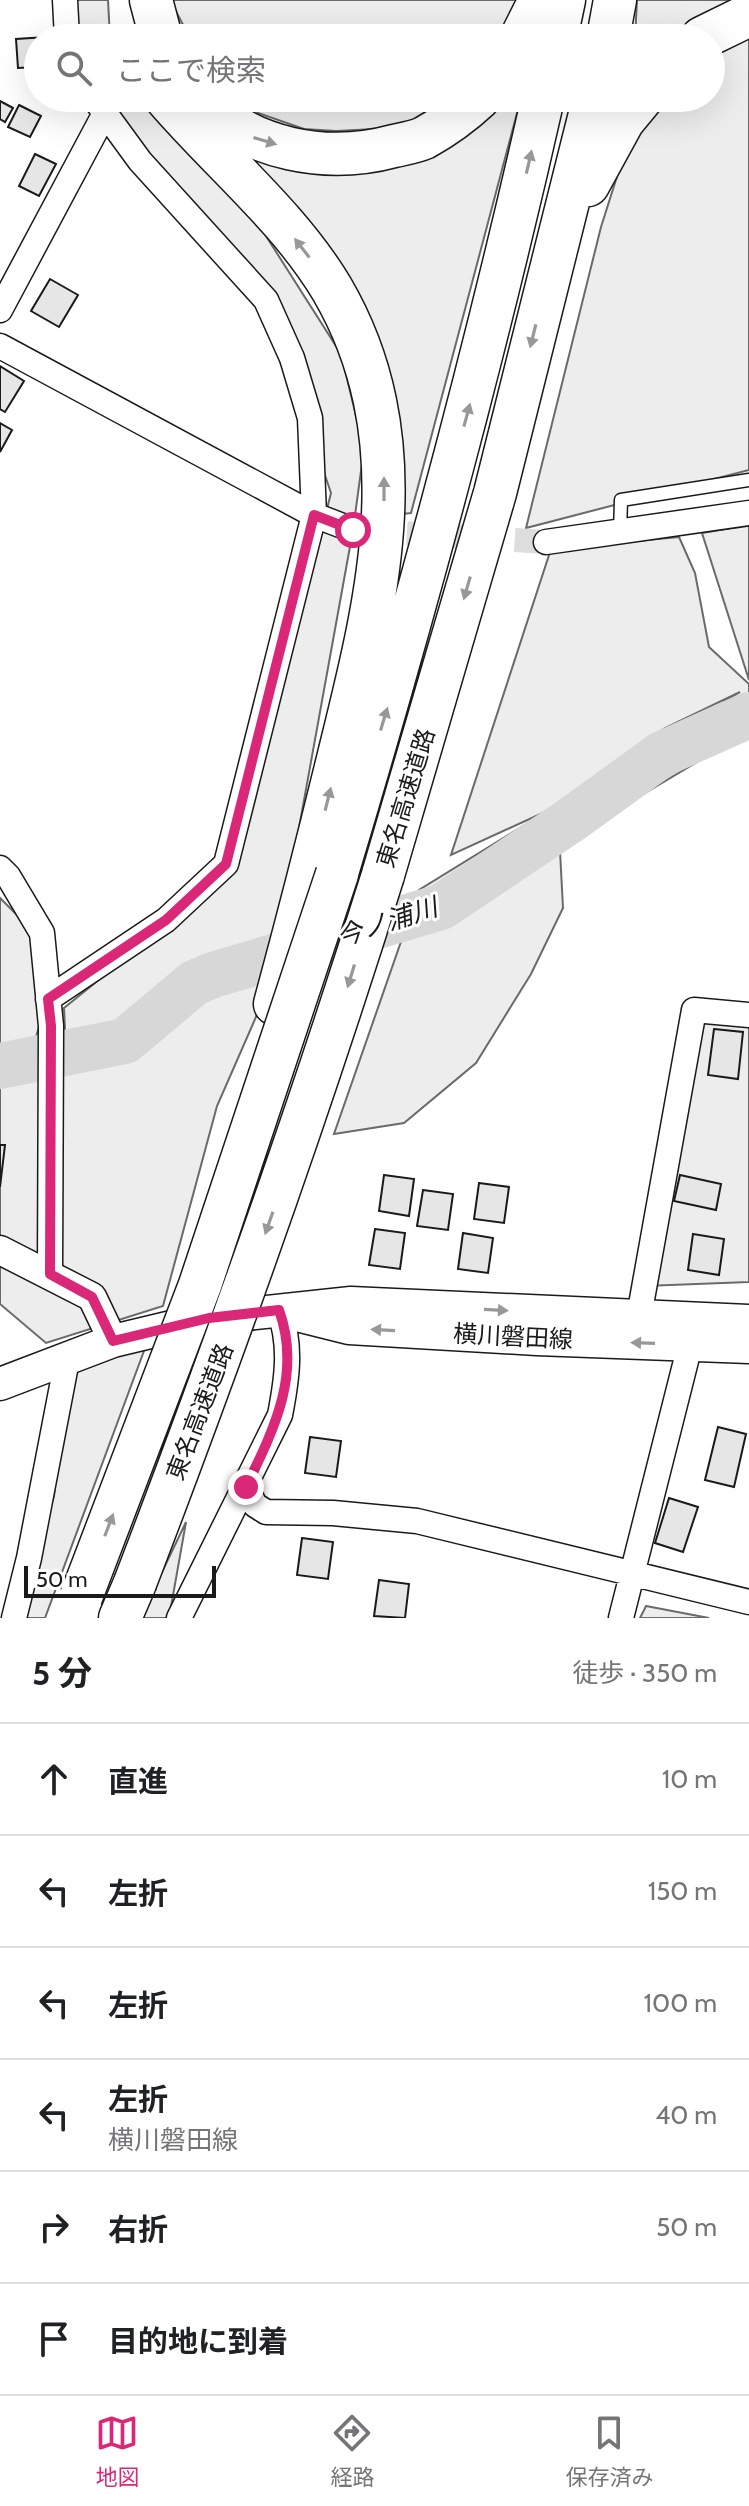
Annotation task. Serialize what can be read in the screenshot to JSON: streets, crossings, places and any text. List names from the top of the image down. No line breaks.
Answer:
{"streets":{"highway":["東名高速道路"],"main road":["横川磐田線"]},"water":["今ノ浦川"],"scale_bar":"50 m","page":{"search":"ここで検索","scale":"50 m","heading":["5 分","徒歩 · 350 m"],"list":[["直進","10 m"],["左折","150 m"],["左折","100 m"],["左折","横川磐田線","40 m"],["右折","50 m"],"目的地に到着"],"nav":["地図","経路","保存済み"]}}
